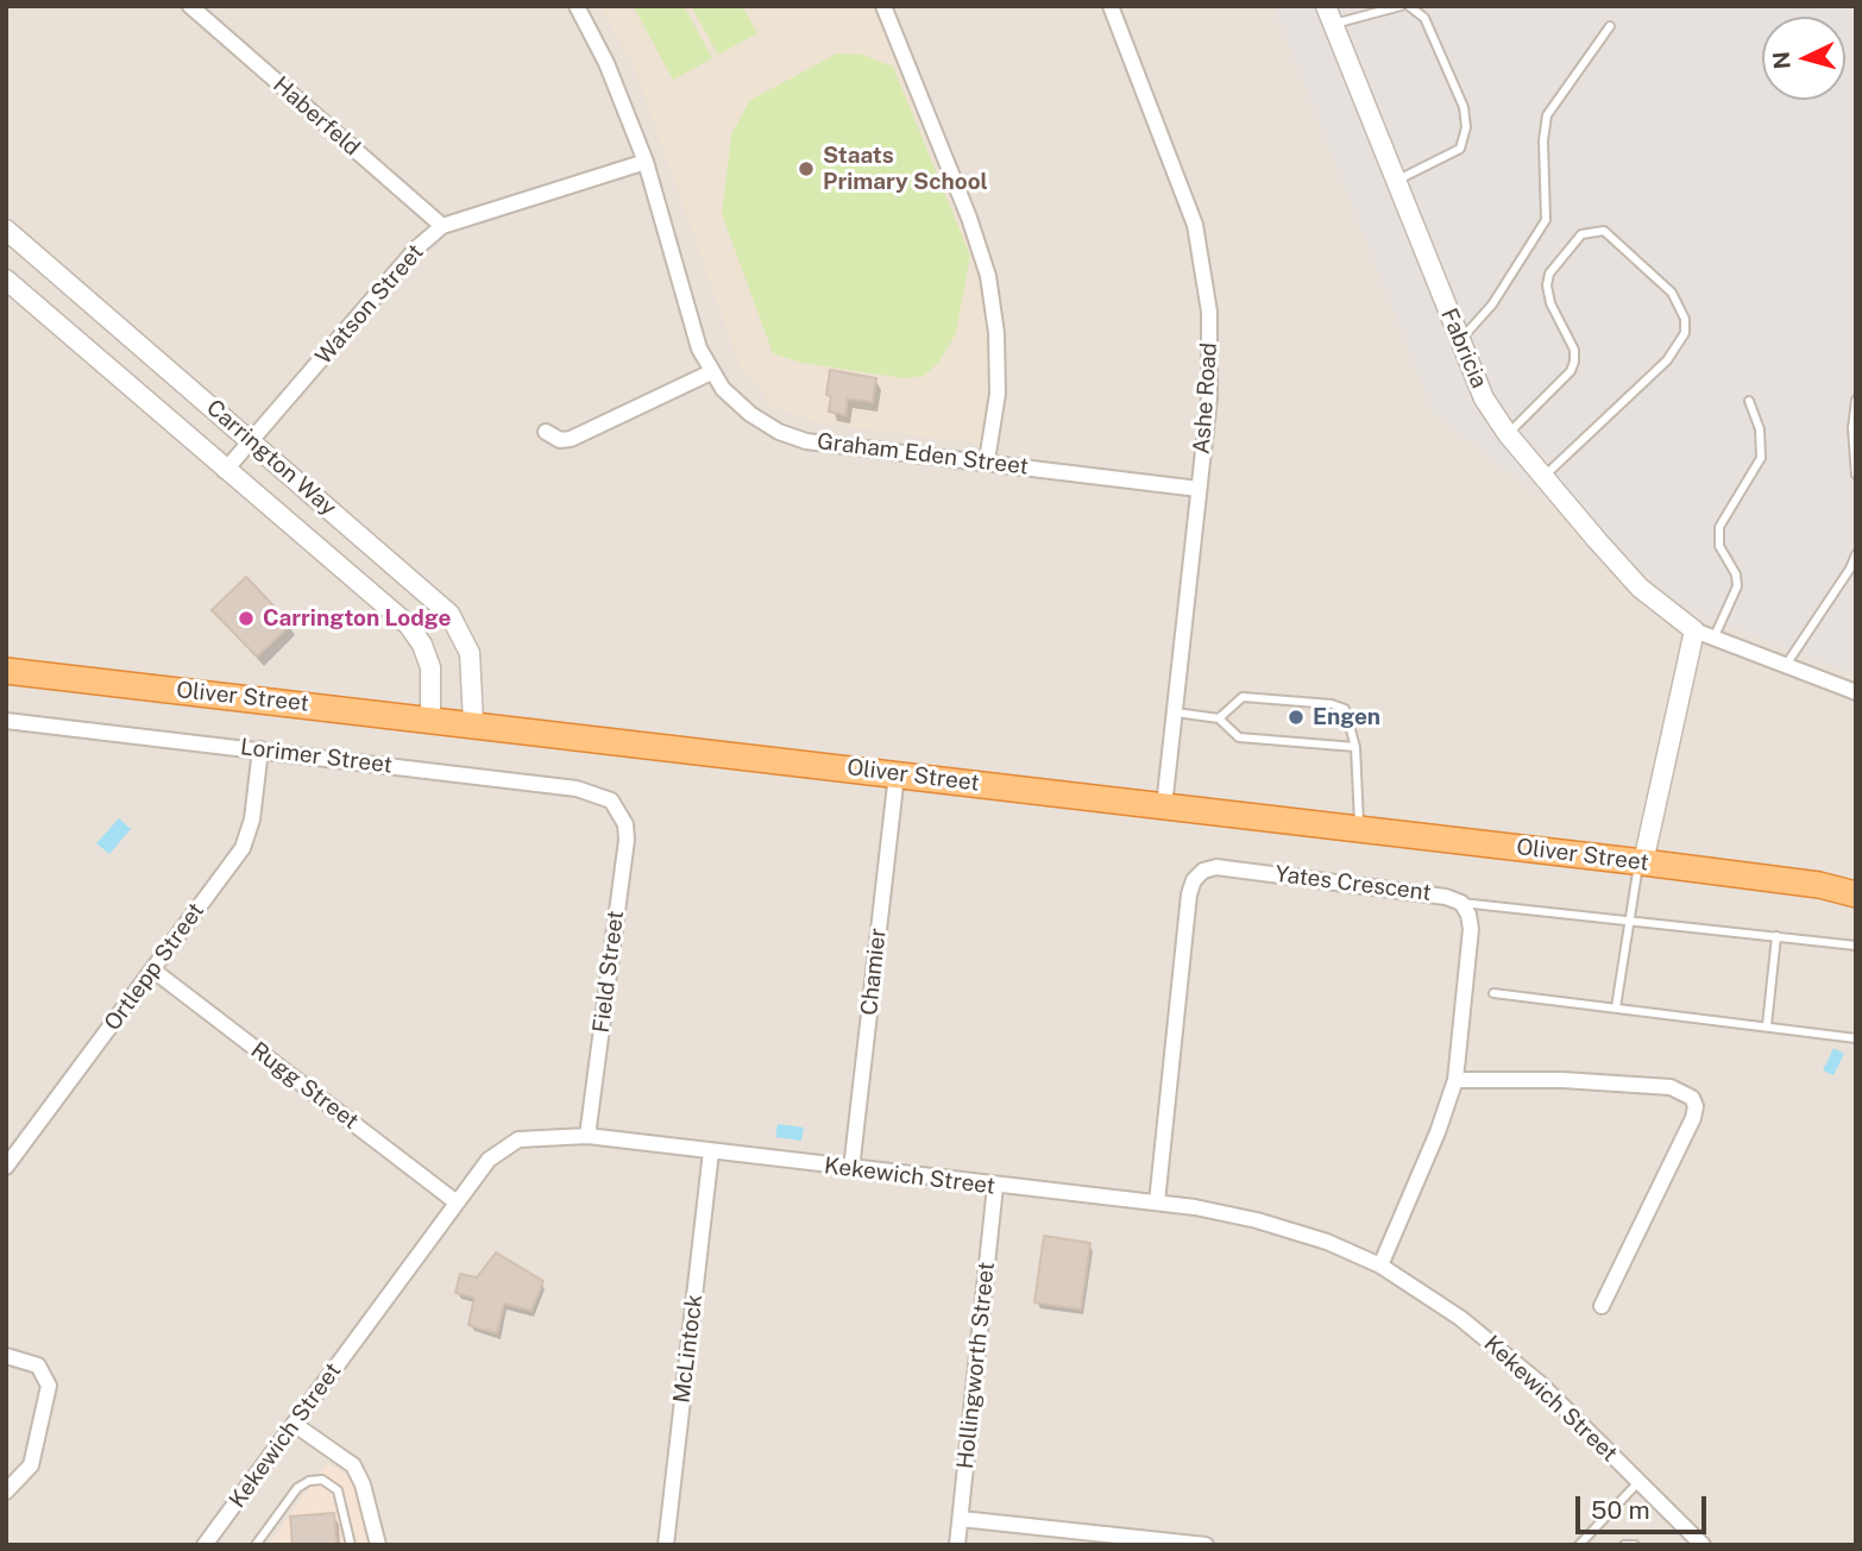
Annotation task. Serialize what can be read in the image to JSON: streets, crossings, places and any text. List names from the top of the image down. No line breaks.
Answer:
{"streets":{"highway":["Oliver Street"],"street":["Haberfeld","Watson Street","Fabricia","Ashe Road","Graham Eden Street","Carrington Way","Lorimer Street","Yates Crescent","Ortlepp Street","Field Street","Chamier","Rugg Street","Kekewich Street","McLintock","Hollingworth Street"]},"crossings":[["Haberfeld","Watson Street"],["Watson Street","Graham Eden Street"],["Watson Street","Carrington Way"],["Ashe Road","Graham Eden Street"],["Ashe Road","Oliver Street"],["Carrington Way","Oliver Street"],["Oliver Street","Chamier"],["Lorimer Street","Ortlepp Street"],["Lorimer Street","Field Street"],["Yates Crescent","Kekewich Street"],["Ortlepp Street","Rugg Street"],["Field Street","Kekewich Street"],["Chamier","Kekewich Street"],["Rugg Street","Kekewich Street"],["Kekewich Street","McLintock"],["Kekewich Street","Hollingworth Street"]],"places":["Staats Primary School","Carrington Lodge","Engen"],"scale_bar":"50 m","north":"left"}
